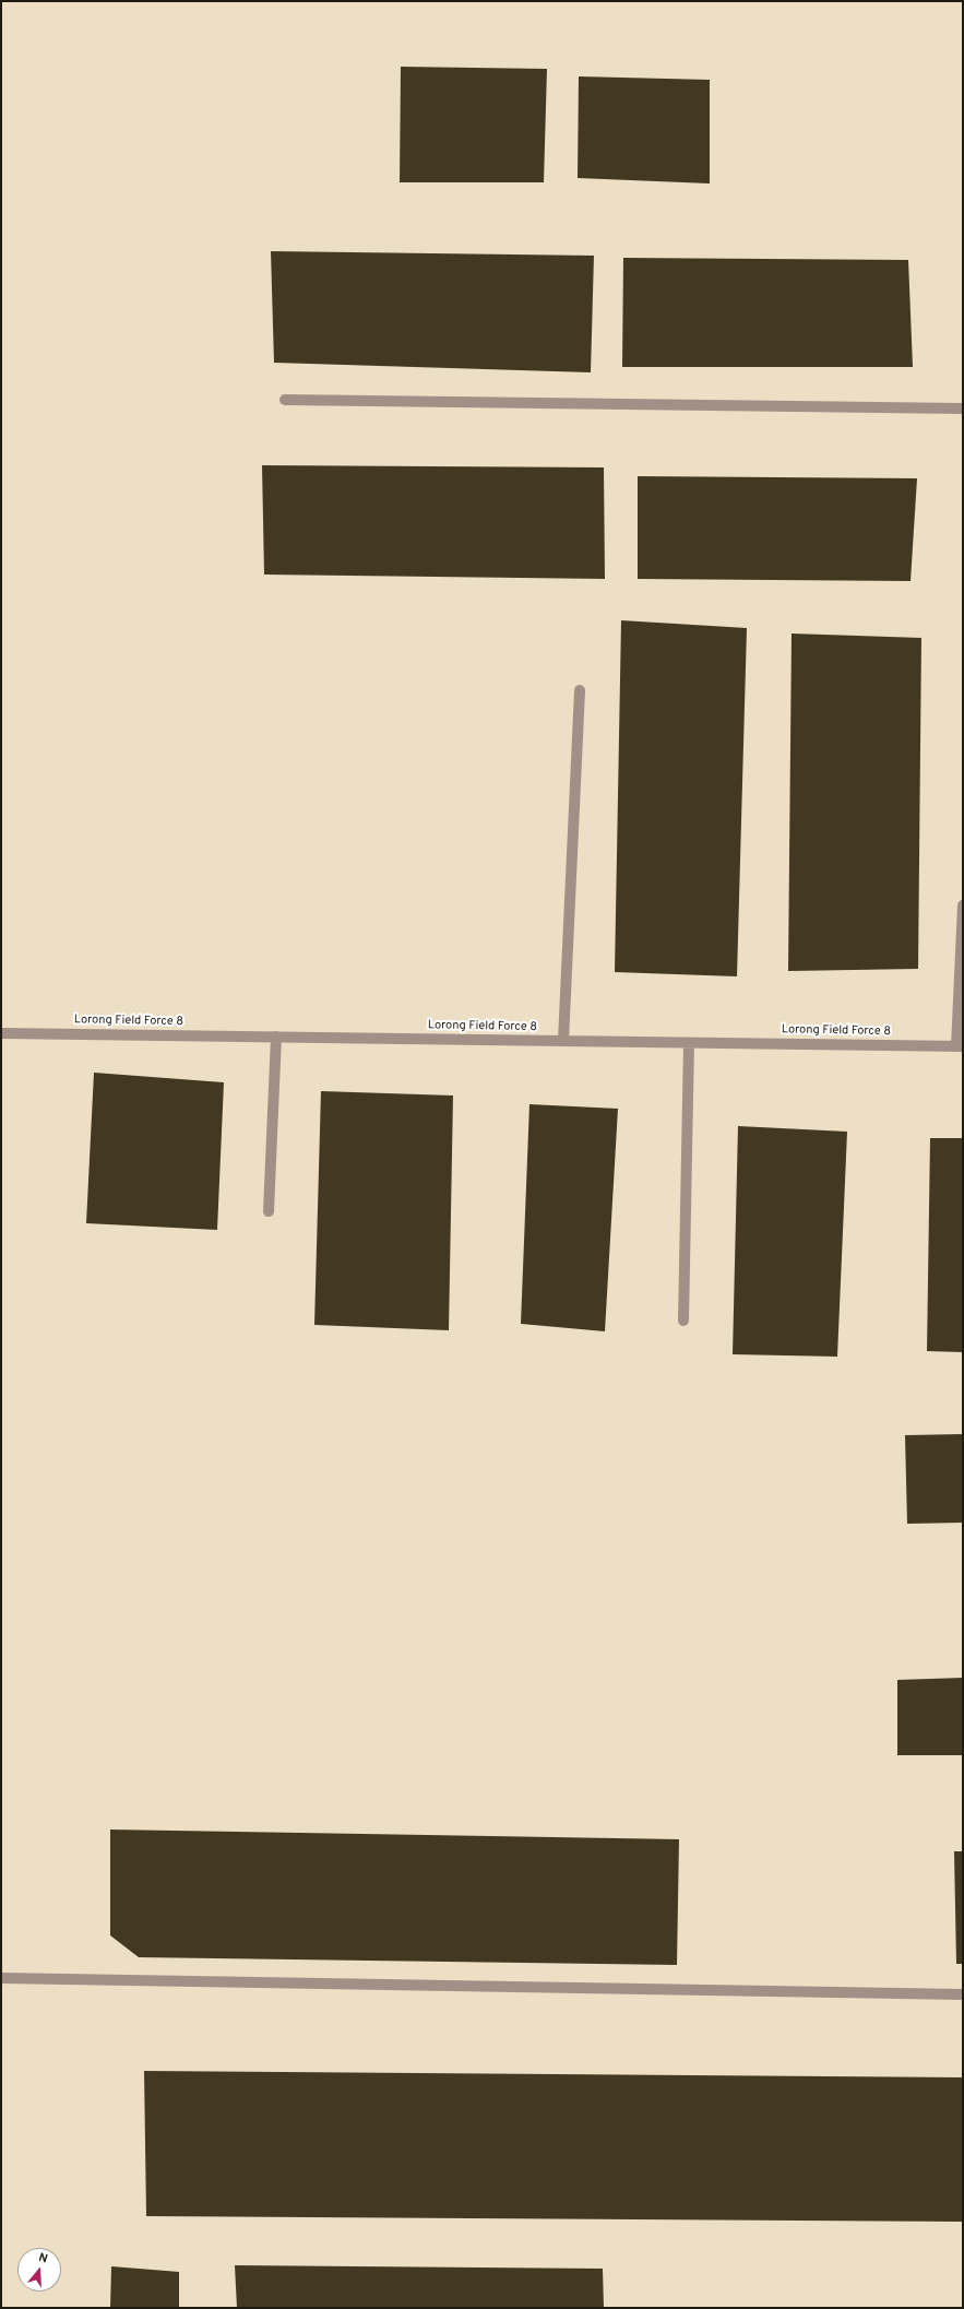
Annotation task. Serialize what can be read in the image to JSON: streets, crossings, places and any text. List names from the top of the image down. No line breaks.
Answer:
{"streets":{"street":["Lorong Field Force 8"]},"north":"top"}
